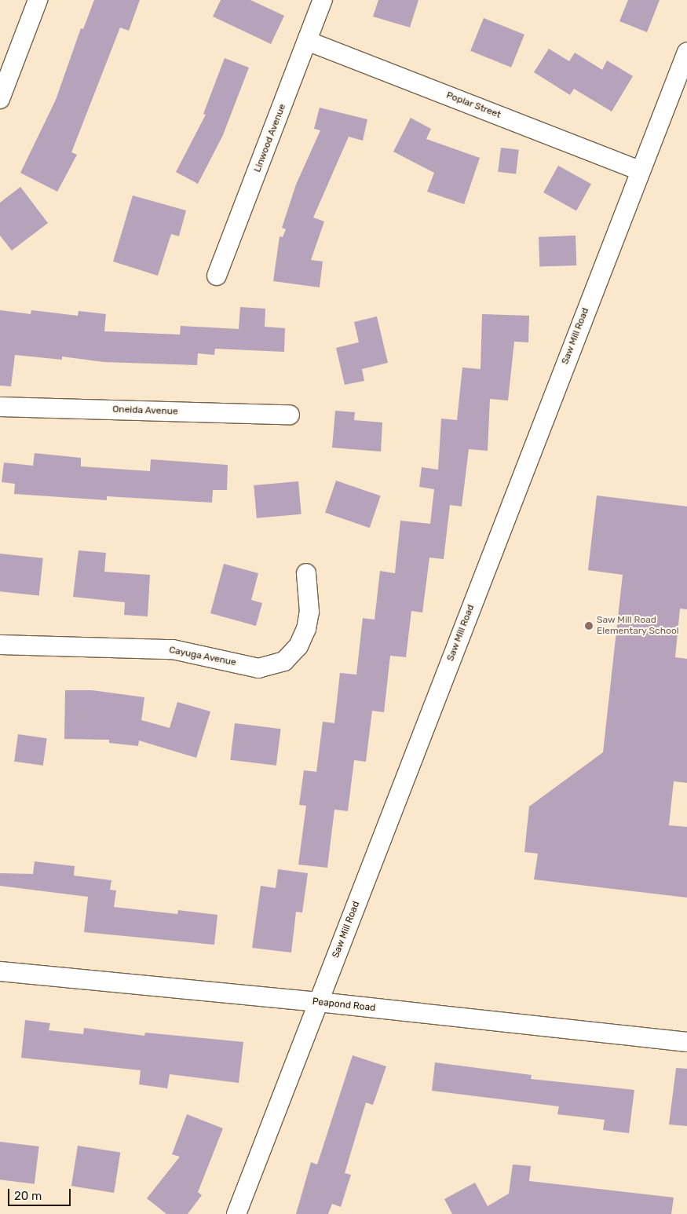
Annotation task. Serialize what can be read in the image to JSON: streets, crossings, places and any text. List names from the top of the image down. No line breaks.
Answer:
{"streets":{"street":["Poplar Street","Linwood Avenue","Saw Mill Road","Oneida Avenue","Cayuga Avenue","Peapond Road"]},"crossings":[["Poplar Street","Linwood Avenue"],["Poplar Street","Saw Mill Road"],["Saw Mill Road","Peapond Road"]],"places":["Saw Mill Road Elementary School"],"scale_bar":"20 m"}
